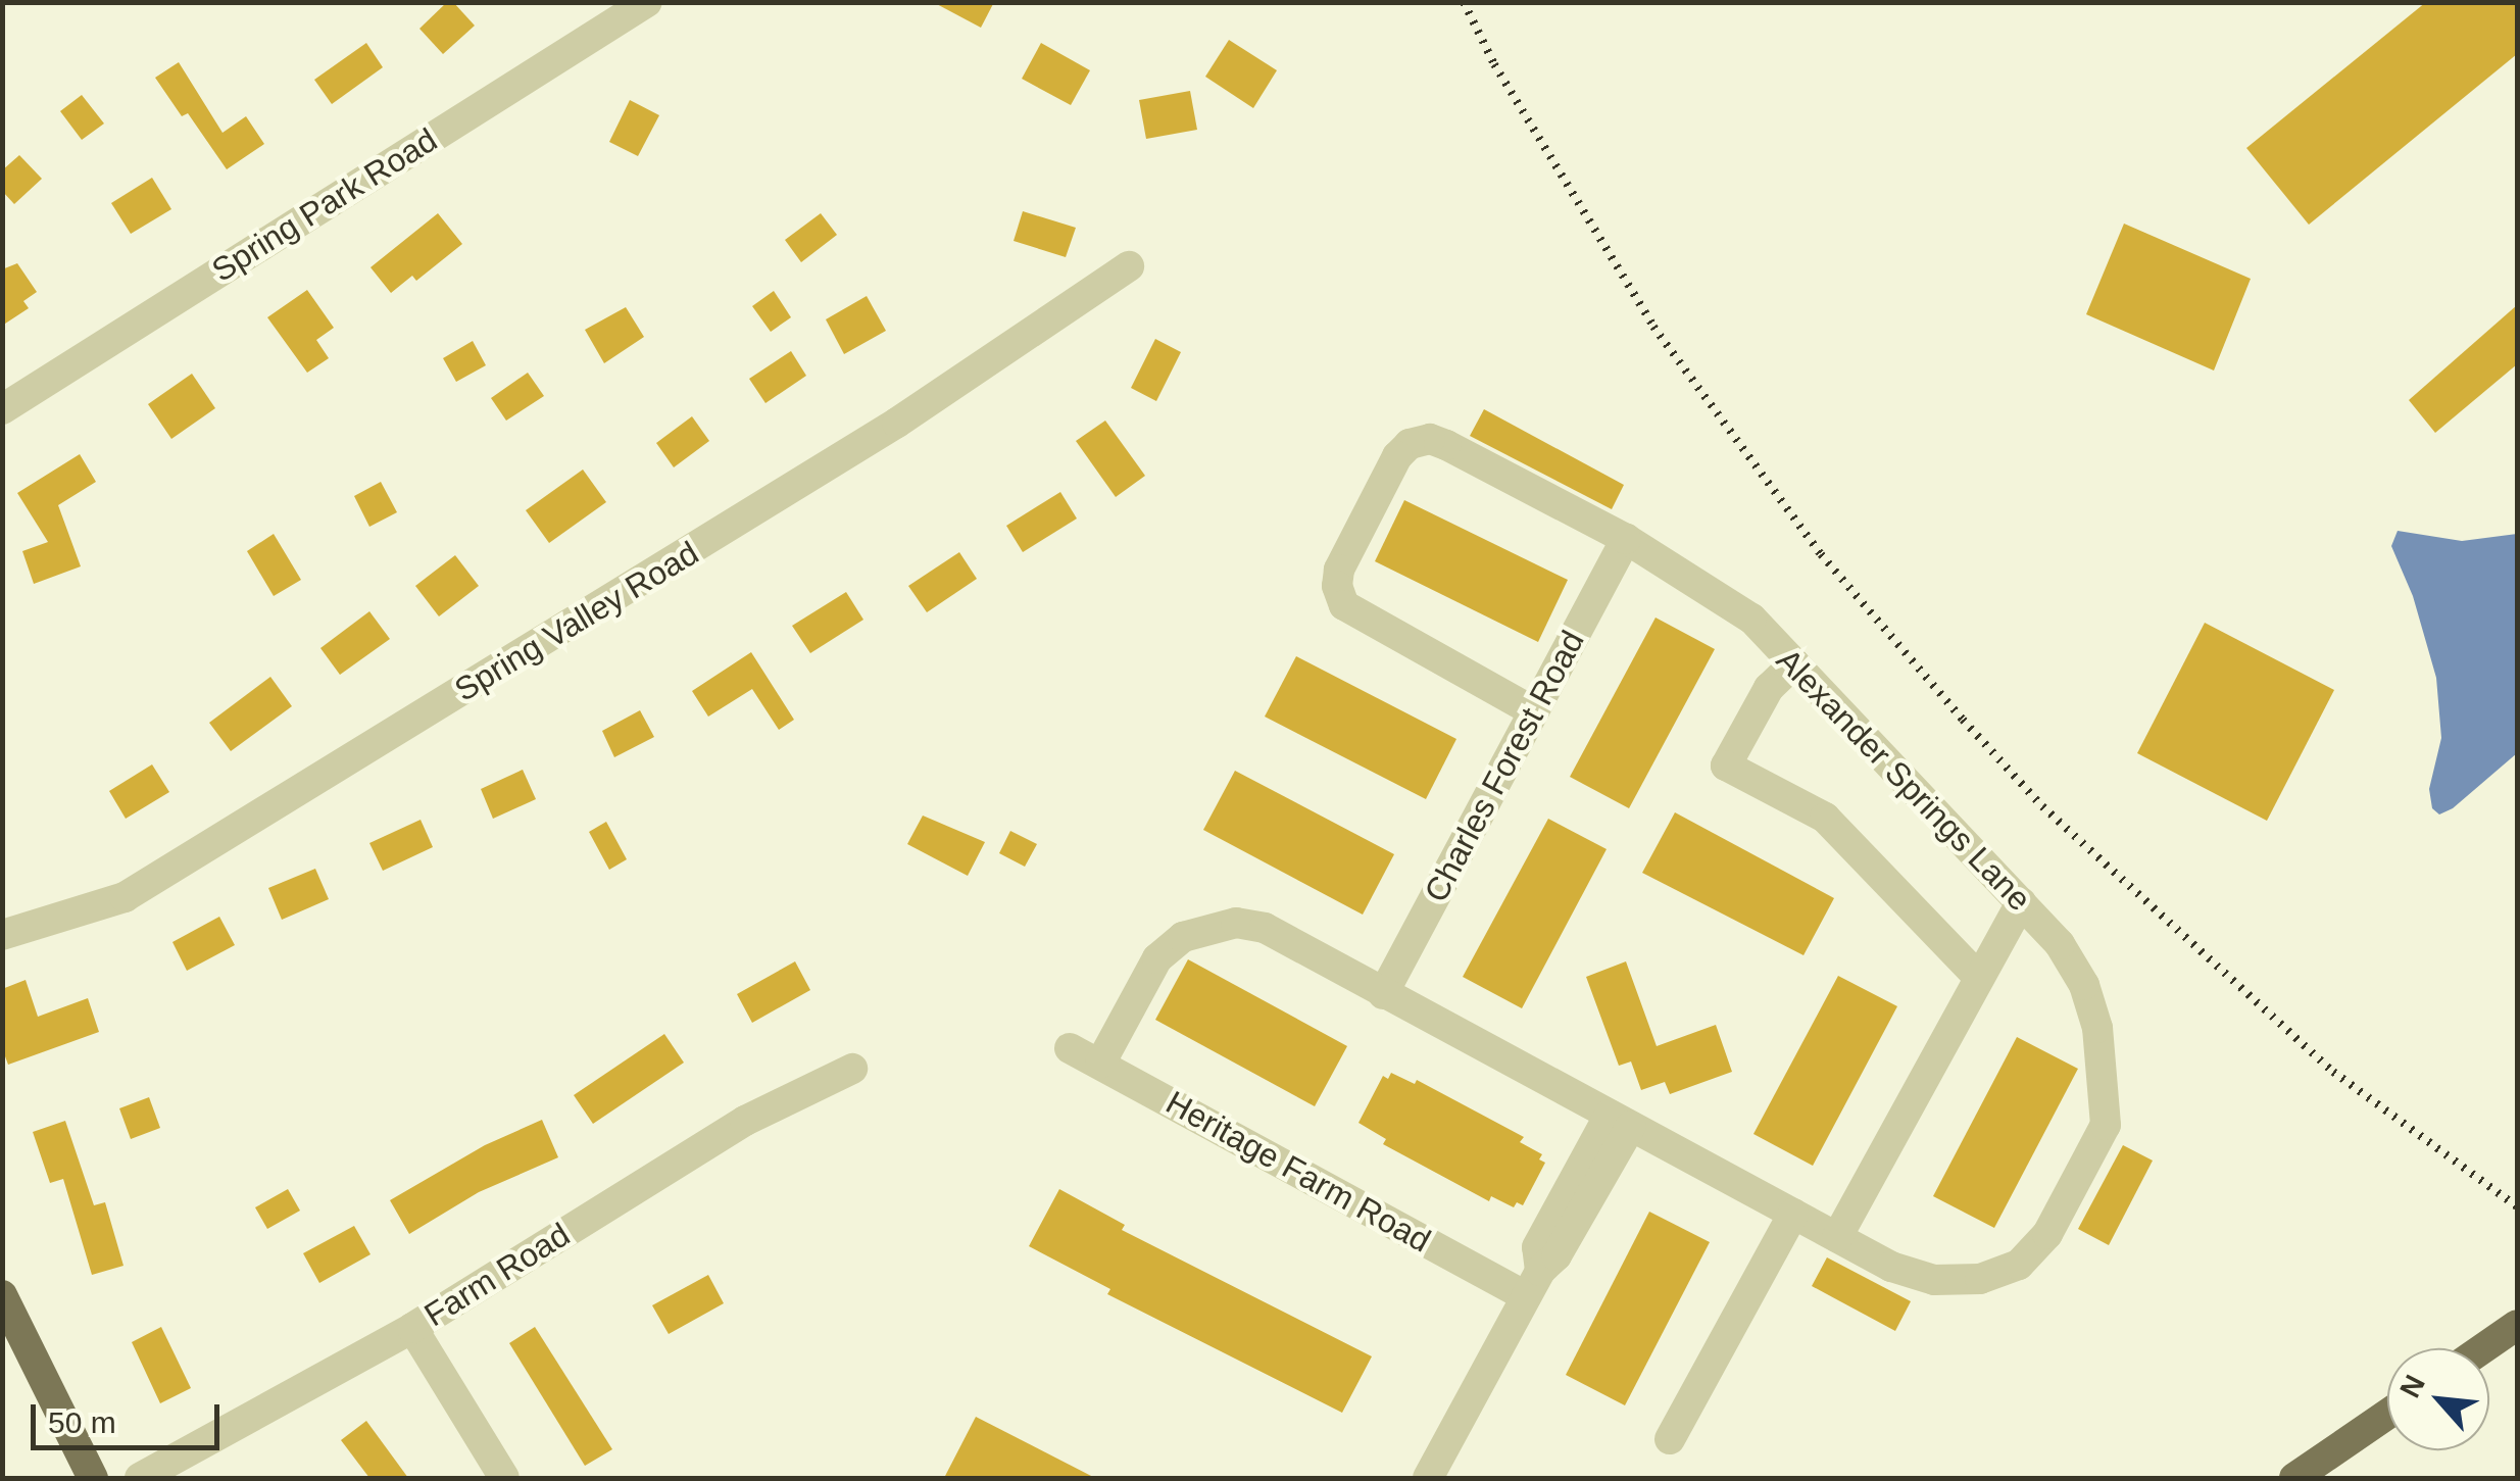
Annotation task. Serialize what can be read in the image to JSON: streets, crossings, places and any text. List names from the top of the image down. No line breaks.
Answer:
{"streets":{"street":["Spring Park Road","Spring Valley Road","Charles Forest Road","Alexander Springs Lane","Heritage Farm Road","Farm Road"]},"crossings":[["Charles Forest Road","Alexander Springs Lane"],["Alexander Springs Lane","Heritage Farm Road"]],"scale_bar":"50 m","north":"top left"}
